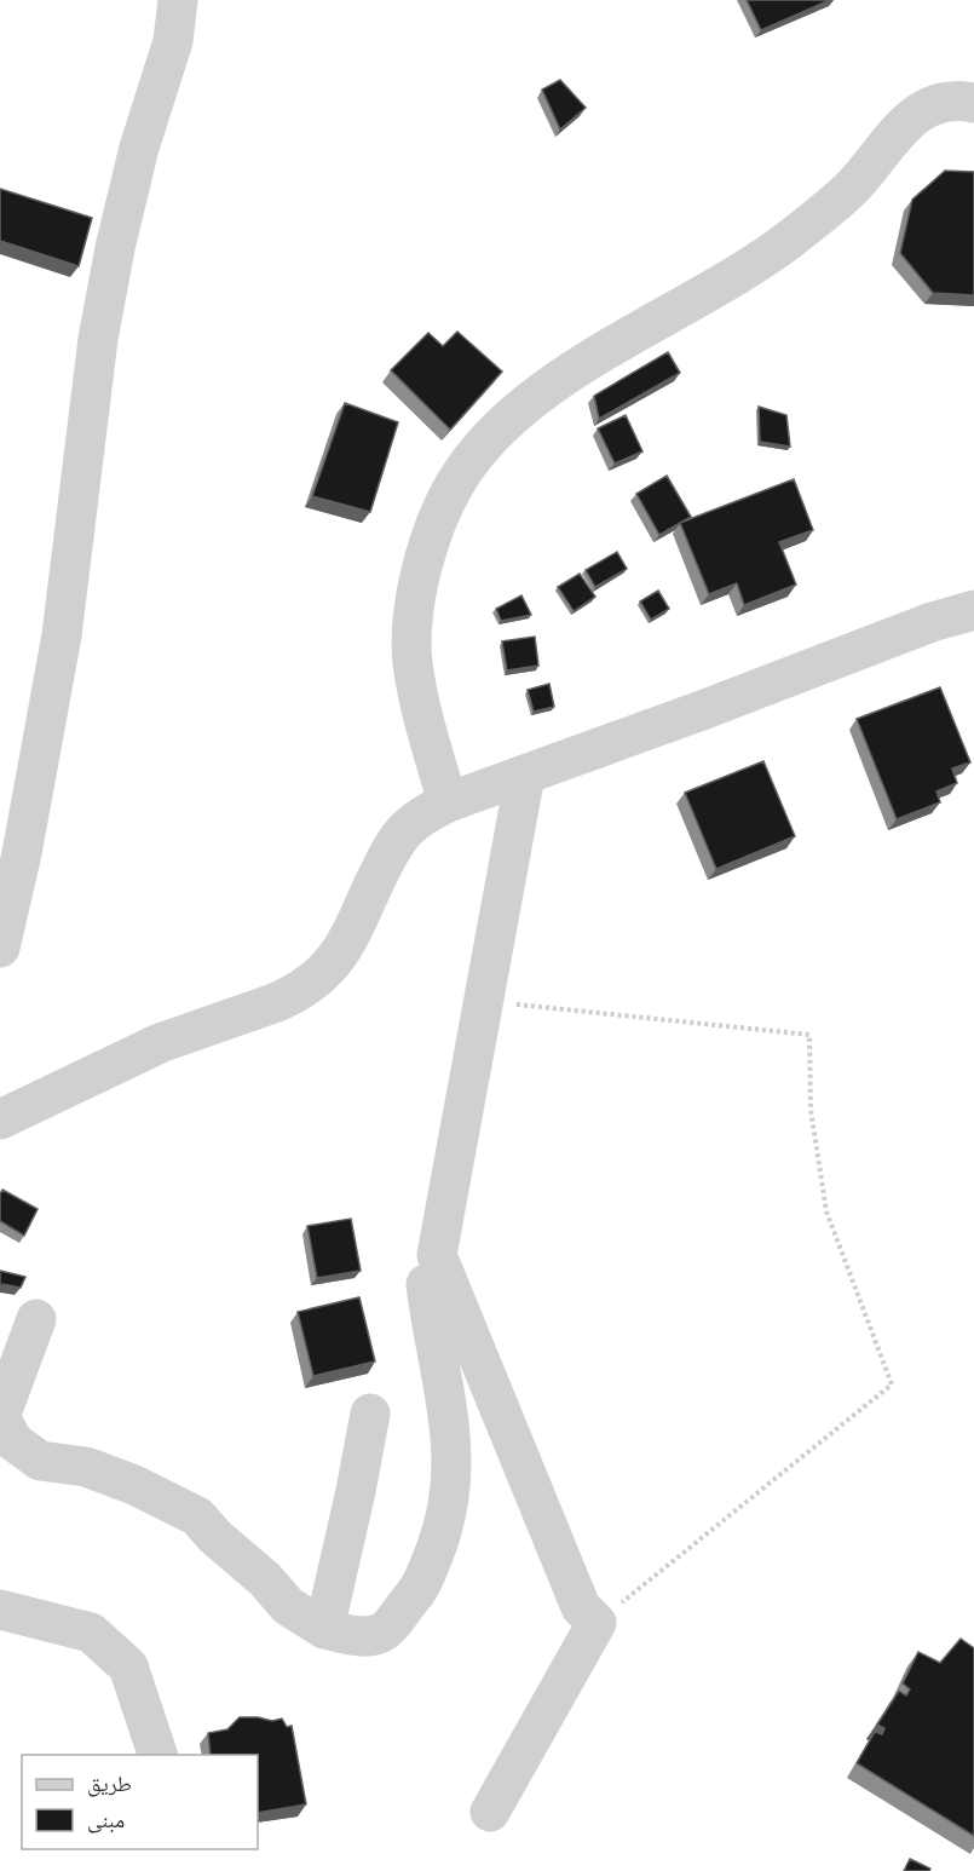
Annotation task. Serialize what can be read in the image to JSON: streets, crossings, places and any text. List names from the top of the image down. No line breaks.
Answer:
{"legend":["طريق","مبنى"]}
